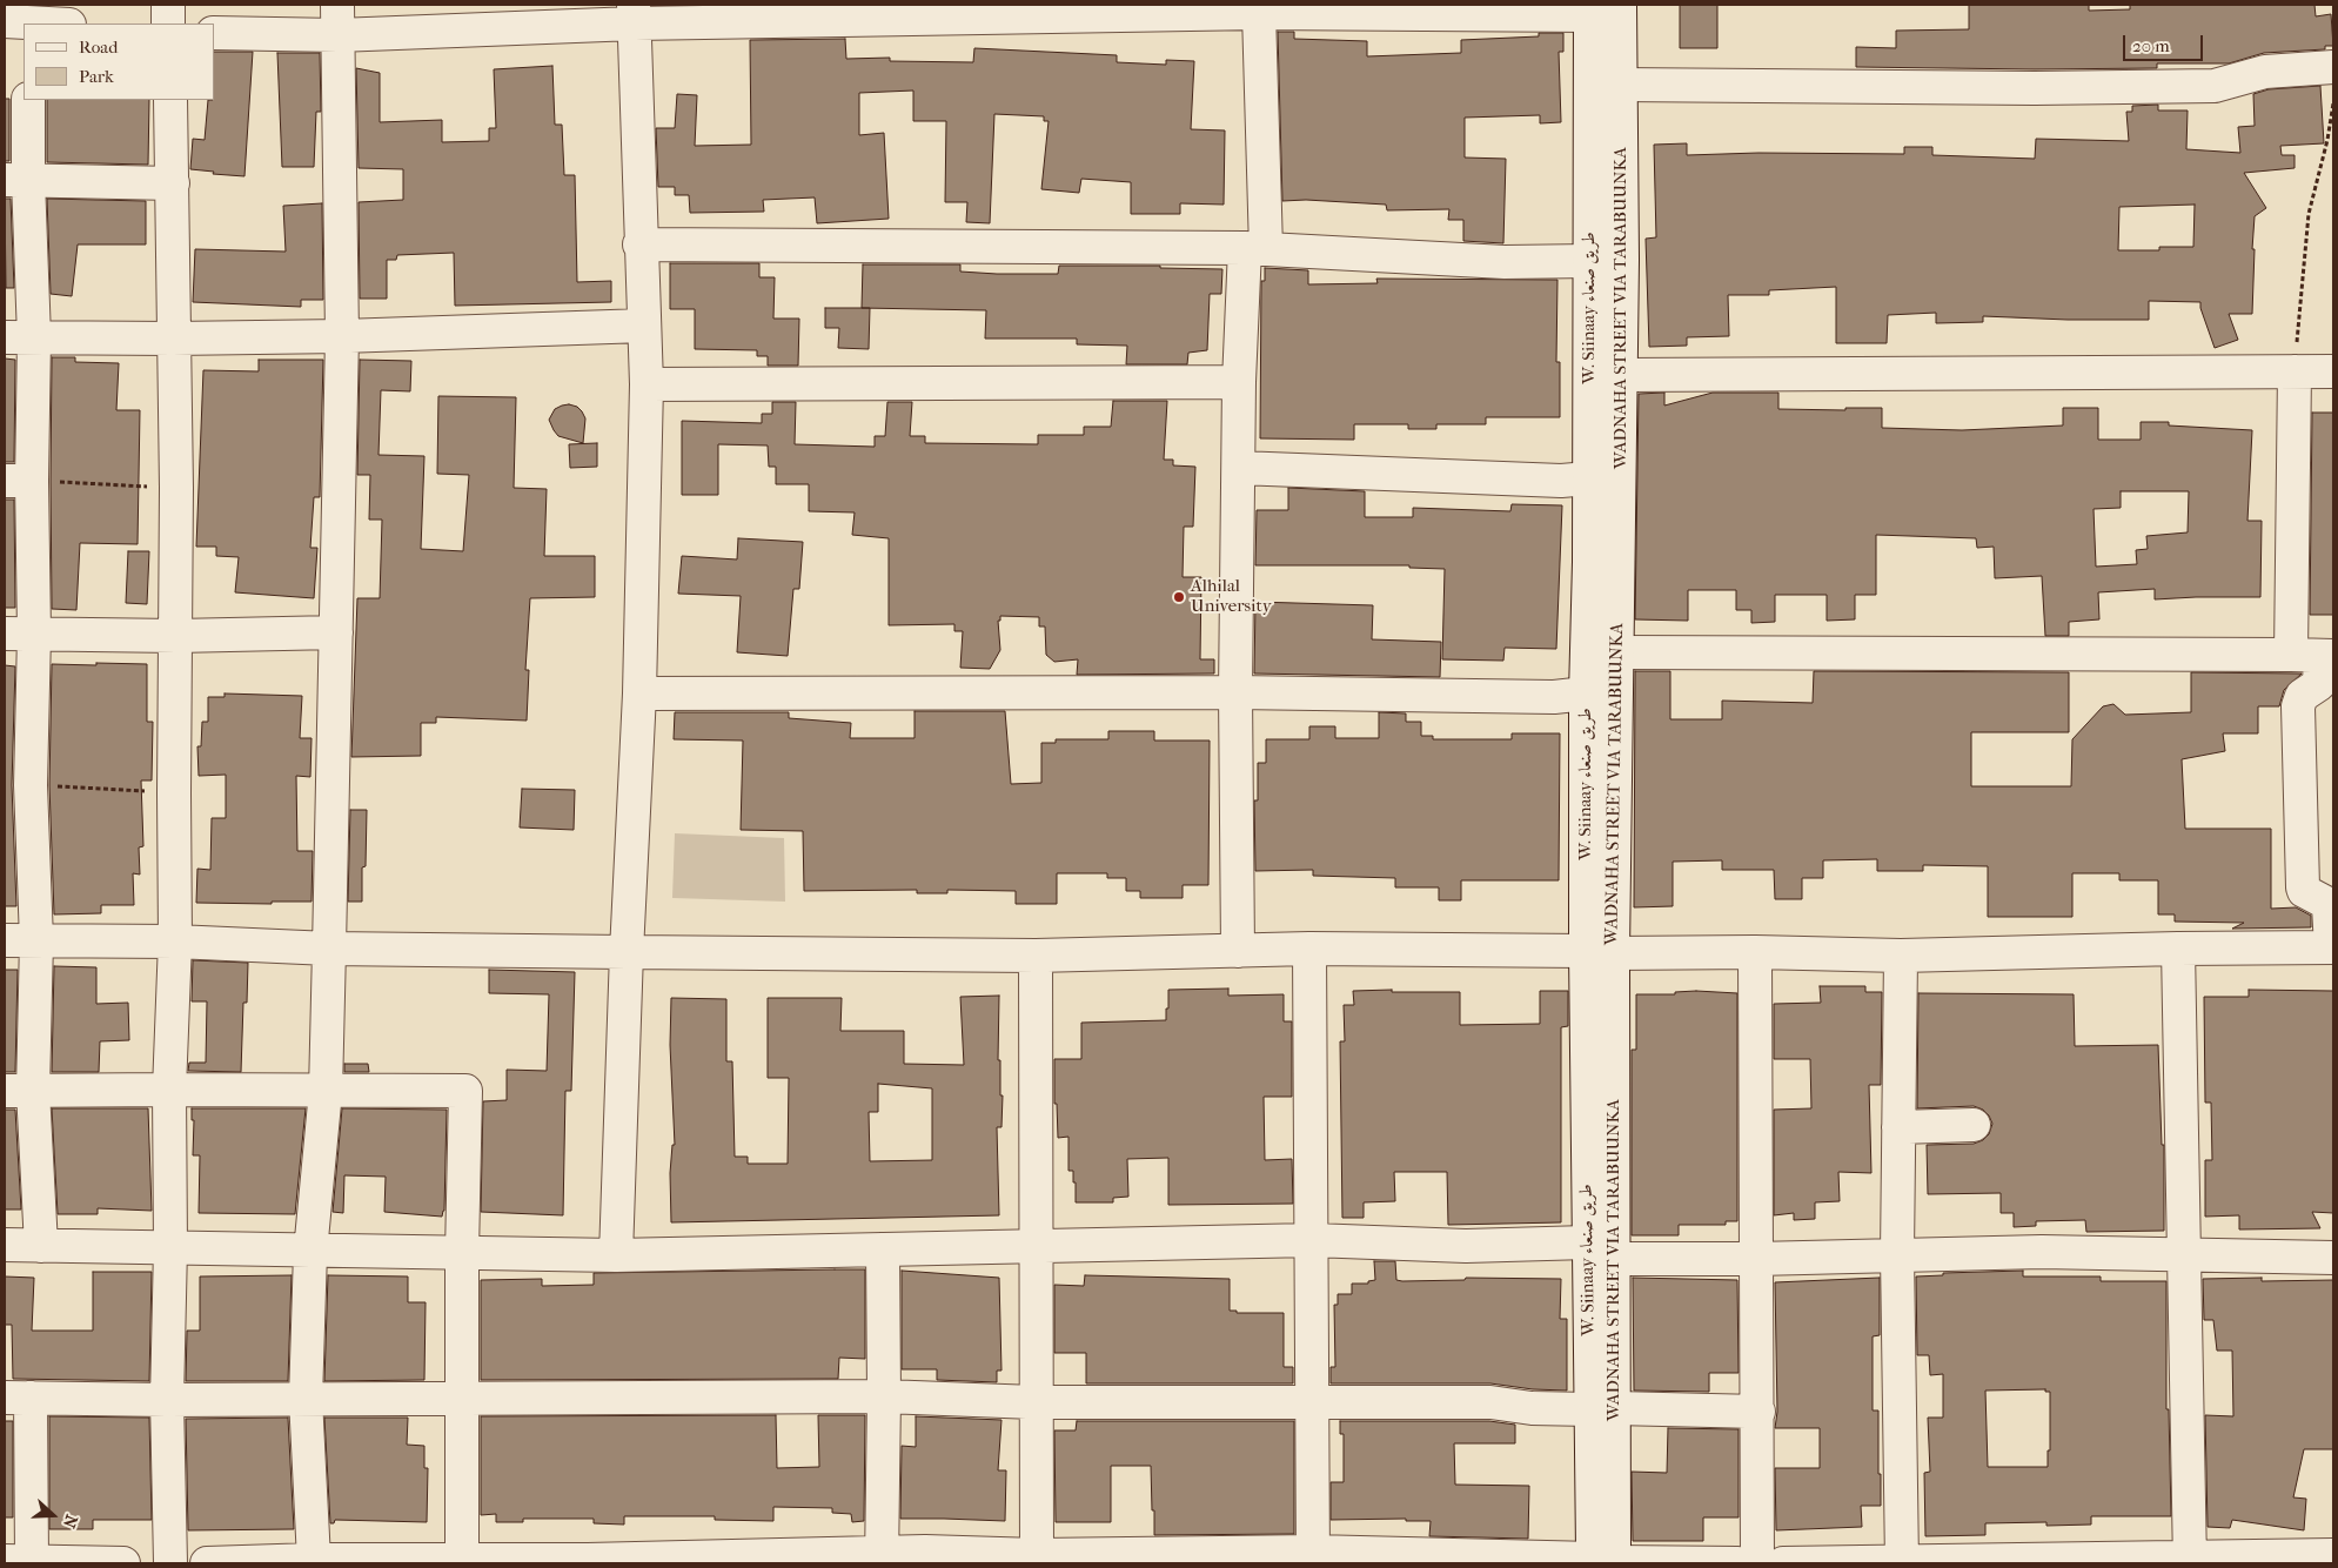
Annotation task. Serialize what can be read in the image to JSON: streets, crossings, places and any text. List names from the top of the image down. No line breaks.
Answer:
{"streets":{"street":["W. Siinaay طريق صنعاء","WADNAHA STREET VIA TARABUUNKA"]},"crossings":[["W. Siinaay طريق صنعاء","WADNAHA STREET VIA TARABUUNKA"]],"places":["Alhilal University"],"legend":["Road","Park"],"scale_bar":"20 m","north":"right"}
